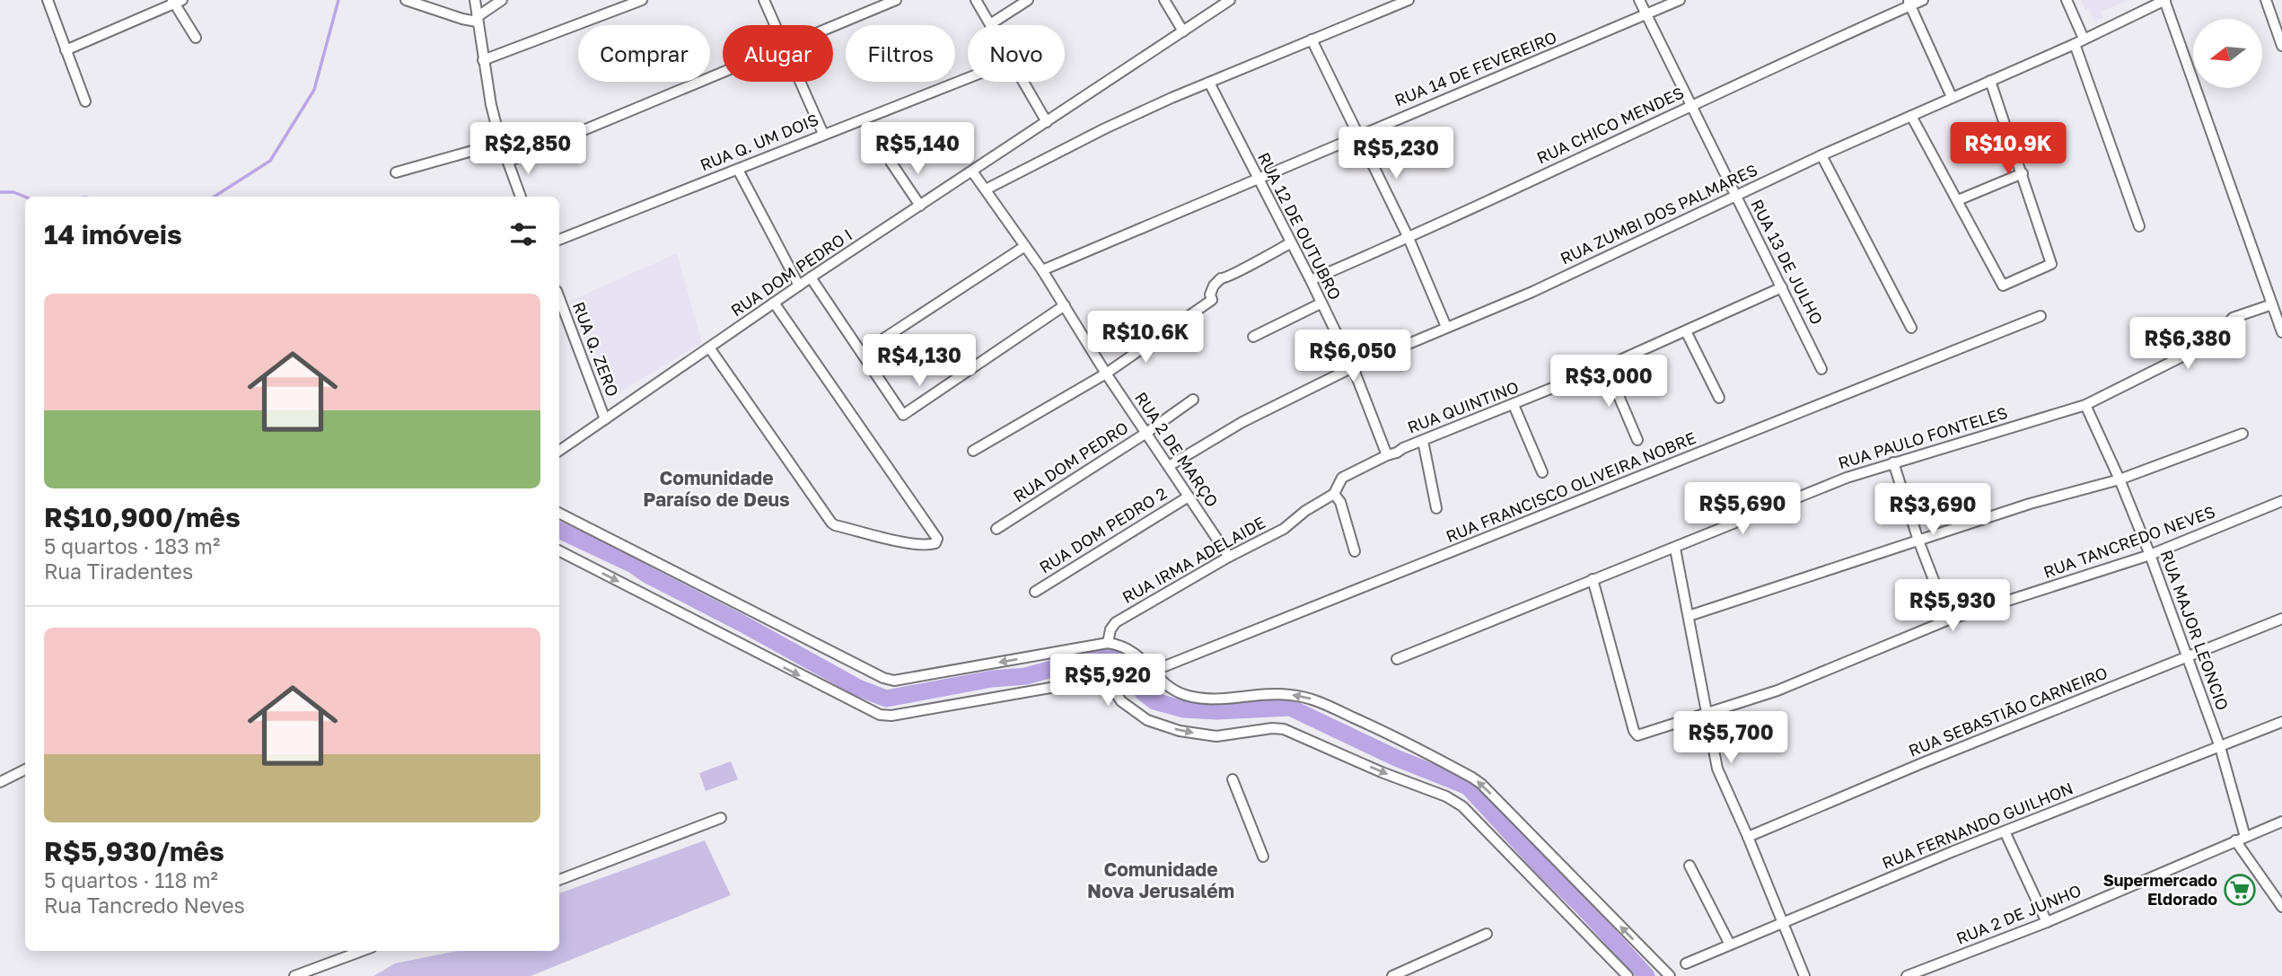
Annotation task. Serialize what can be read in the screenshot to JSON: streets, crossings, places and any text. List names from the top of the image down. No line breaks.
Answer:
{"streets":{"street":["RUA 14 DE FEVEREIRO","RUA CHICO MENDES","RUA Q. UM DOIS","RUA ZUMBI DOS PALMARES","RUA 12 DE OUTUBRO","RUA 13 DE JULHO","RUA DOM PEDRO I","RUA Q. ZERO","RUA QUINTINO","RUA PAULO FONTELES","RUA 2 DE MARÇO","RUA DOM PEDRO","RUA FRANCISCO OLIVEIRA NOBRE","RUA DOM PEDRO 2","RUA TANCREDO NEVES","RUA IRMA ADELAIDE","RUA MAJOR LEONCIO","RUA SEBASTIÃO CARNEIRO","RUA FERNANDO GUILHON","RUA 2 DE JUNHO"]},"crossings":[["RUA 14 DE FEVEREIRO","RUA 12 DE OUTUBRO"],["RUA 14 DE FEVEREIRO","RUA 13 DE JULHO"],["RUA 14 DE FEVEREIRO","RUA 2 DE MARÇO"],["RUA CHICO MENDES","RUA 12 DE OUTUBRO"],["RUA CHICO MENDES","RUA 13 DE JULHO"],["RUA ZUMBI DOS PALMARES","RUA 12 DE OUTUBRO"],["RUA ZUMBI DOS PALMARES","RUA 13 DE JULHO"],["RUA ZUMBI DOS PALMARES","RUA 2 DE MARÇO"],["RUA 12 DE OUTUBRO","RUA QUINTINO"],["RUA 13 DE JULHO","RUA QUINTINO"],["RUA DOM PEDRO I","RUA Q. ZERO"],["RUA DOM PEDRO I","RUA 2 DE MARÇO"],["RUA QUINTINO","RUA IRMA ADELAIDE"],["RUA PAULO FONTELES","RUA TANCREDO NEVES"],["RUA PAULO FONTELES","RUA MAJOR LEONCIO"],["RUA 2 DE MARÇO","RUA DOM PEDRO"],["RUA 2 DE MARÇO","RUA DOM PEDRO 2"],["RUA 2 DE MARÇO","RUA IRMA ADELAIDE"],["RUA TANCREDO NEVES","RUA MAJOR LEONCIO"],["RUA MAJOR LEONCIO","RUA SEBASTIÃO CARNEIRO"],["RUA MAJOR LEONCIO","RUA FERNANDO GUILHON"],["RUA MAJOR LEONCIO","RUA 2 DE JUNHO"]],"districts":["Comunidade Paraíso de Deus","Comunidade Nova Jerusalém"],"places":{"supermarket":["Supermercado Eldorado"]},"north":"left","page":{"chip":["Comprar","Alugar","Filtros","Novo"],"price":["R$2,850","R$5,140","R$10.9K","R$5,230","R$10.6K","R$6,380","R$6,050","R$4,130","R$3,000","R$5,690","R$3,690","R$5,930","R$5,920","R$5,700"],"heading":"14 imóveis","list":[{"name":"R$10,900/mês","note":"5 quartos · 183 m² · Rua Tiradentes"},{"name":"R$5,930/mês","note":"5 quartos · 118 m² · Rua Tancredo Neves"}]}}
